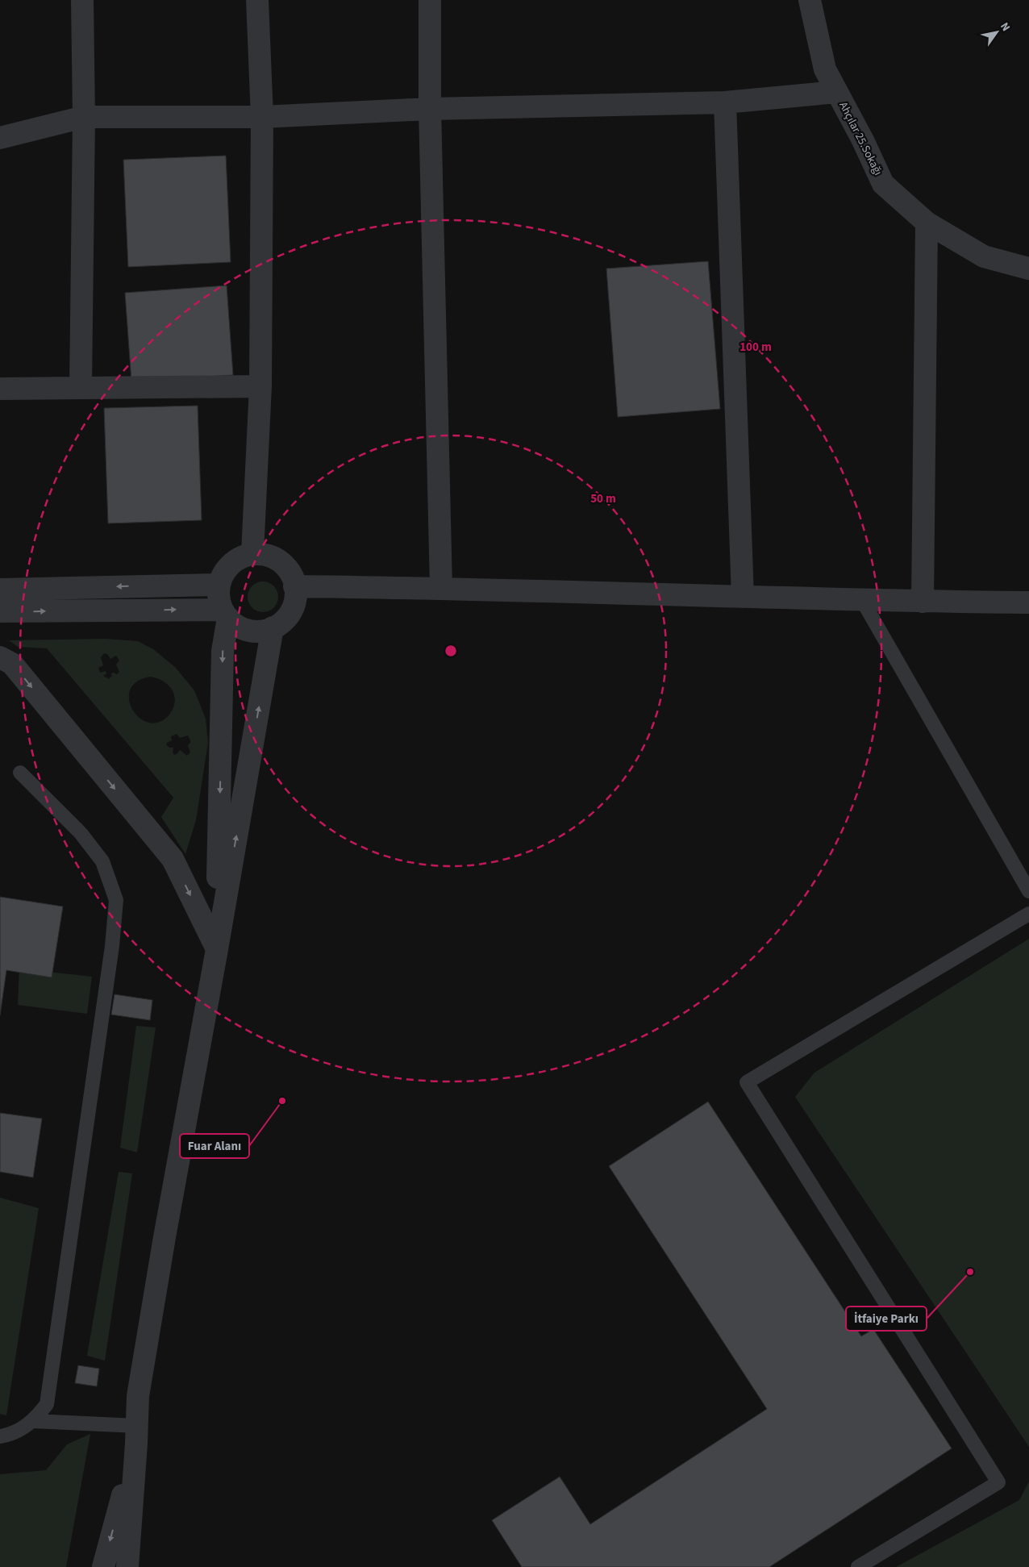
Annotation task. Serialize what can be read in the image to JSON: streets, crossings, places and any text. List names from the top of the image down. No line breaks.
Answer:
{"streets":{"street":["Ahçılar 25.Sokağı"]},"places":["Fuar Alanı","İtfaiye Parkı"],"north":"top right","rings":["100 m","50 m"]}
